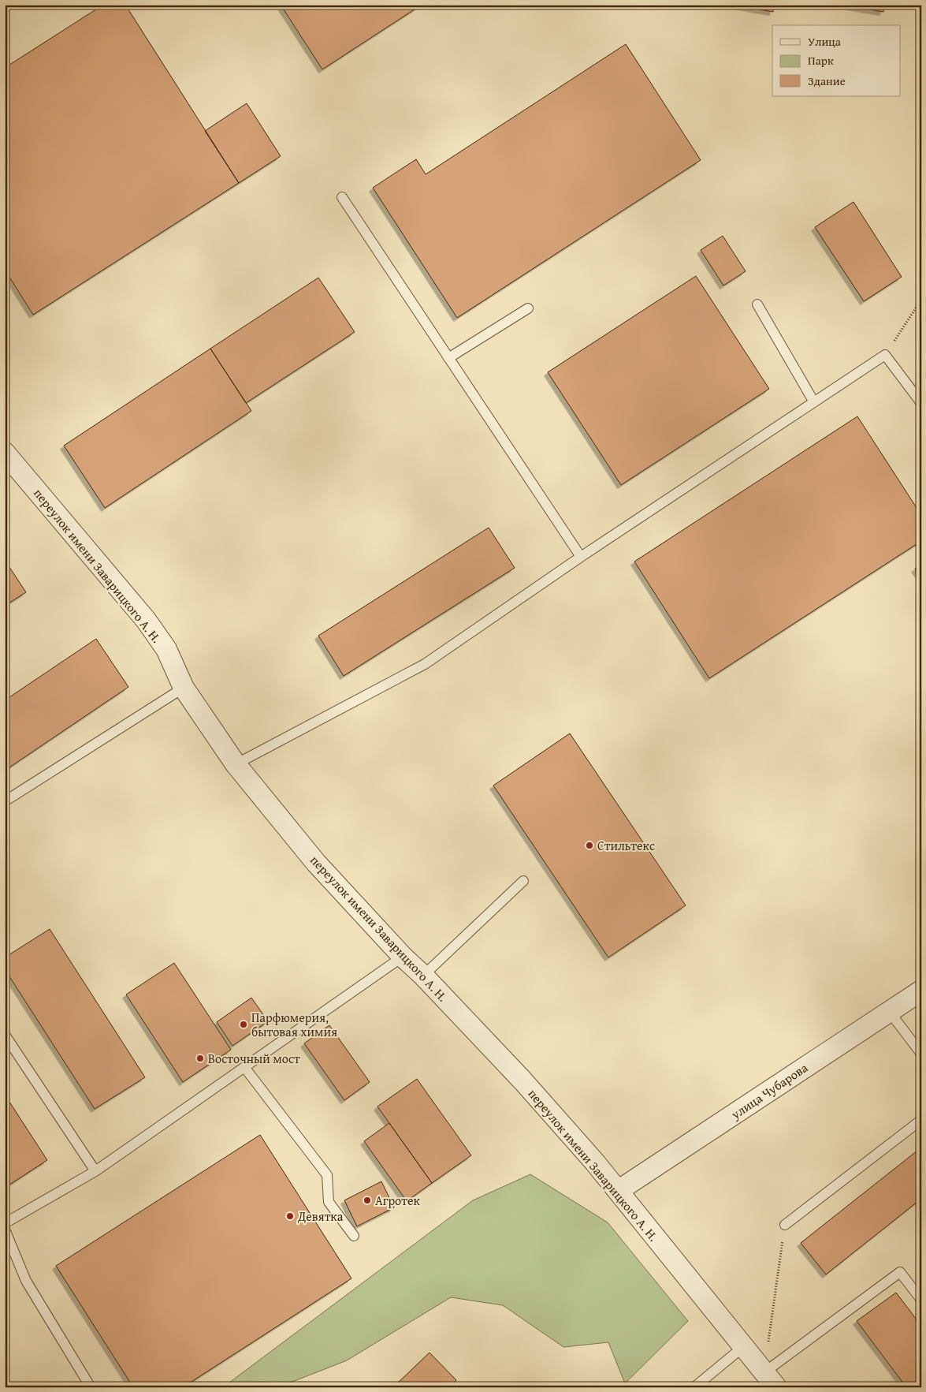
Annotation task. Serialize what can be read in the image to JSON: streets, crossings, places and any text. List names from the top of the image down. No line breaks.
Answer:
{"streets":{"street":["переулок имени Заварицкого А. Н.","улица Чубарова"]},"crossings":[["переулок имени Заварицкого А. Н.","улица Чубарова"]],"places":["Стильтекс","Парфюмерия, бытовая химия","Восточный мост","Агротек","Девятка"],"legend":["Улица","Парк","Здание"]}
